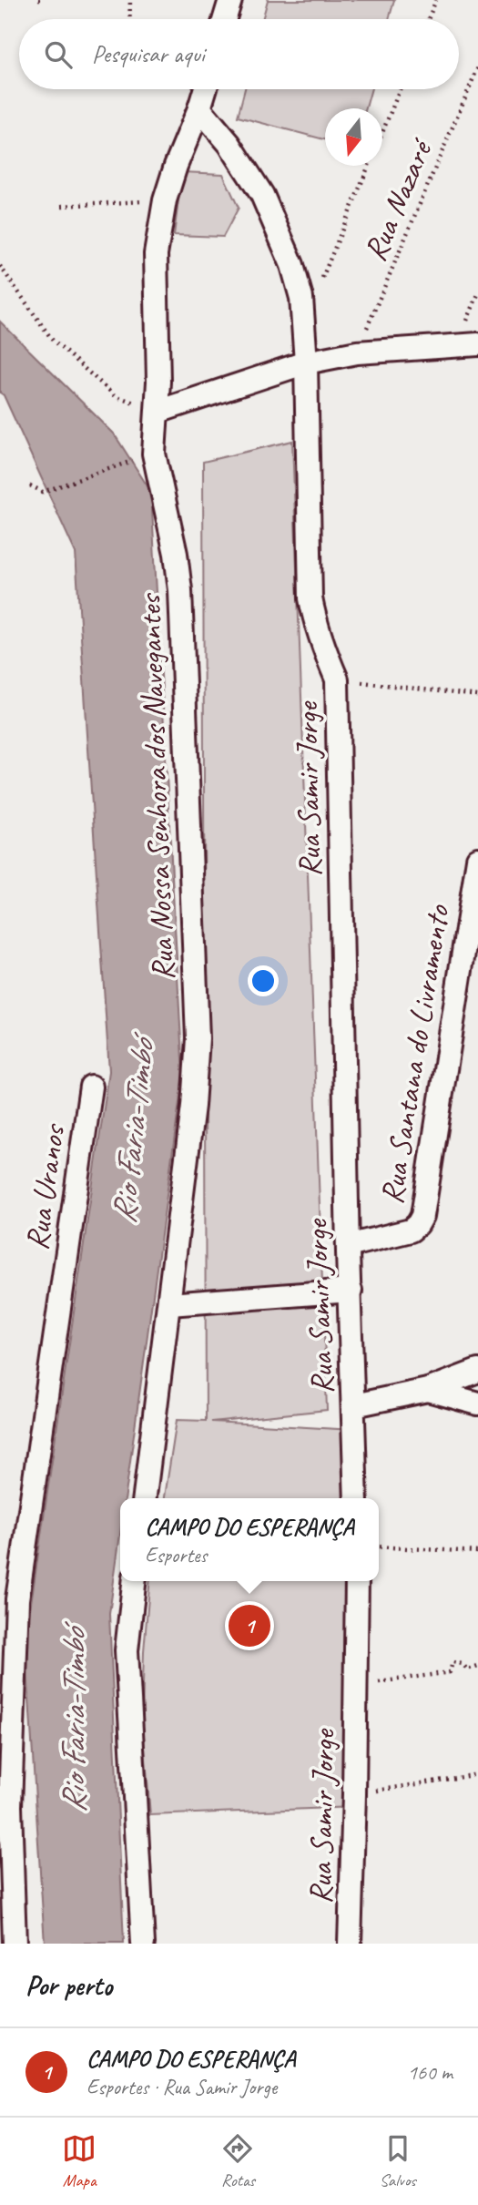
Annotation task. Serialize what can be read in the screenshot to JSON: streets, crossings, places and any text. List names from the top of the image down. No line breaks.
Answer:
{"streets":{"street":["Rua Nossa Senhora dos Navegantes","Rua Samir Jorge","Rua Santana do Livramento","Rua Uranos"],"path":["Rua Nazaré"]},"crossings":[["Rua Nossa Senhora dos Navegantes","Rua Samir Jorge"],["Rua Samir Jorge","Rua Santana do Livramento"]],"water":["Rio Faria-Timbó"],"north":"bottom","page":{"search":"Pesquisar aqui","popup":["CAMPO DO ESPERANÇA","Esportes"],"pins":"1","heading":"Por perto","list":[{"mark":"1","name":"CAMPO DO ESPERANÇA","note":"Esportes · Rua Samir Jorge","value":"160 m"}],"nav":["Mapa","Rotas","Salvos"]}}
